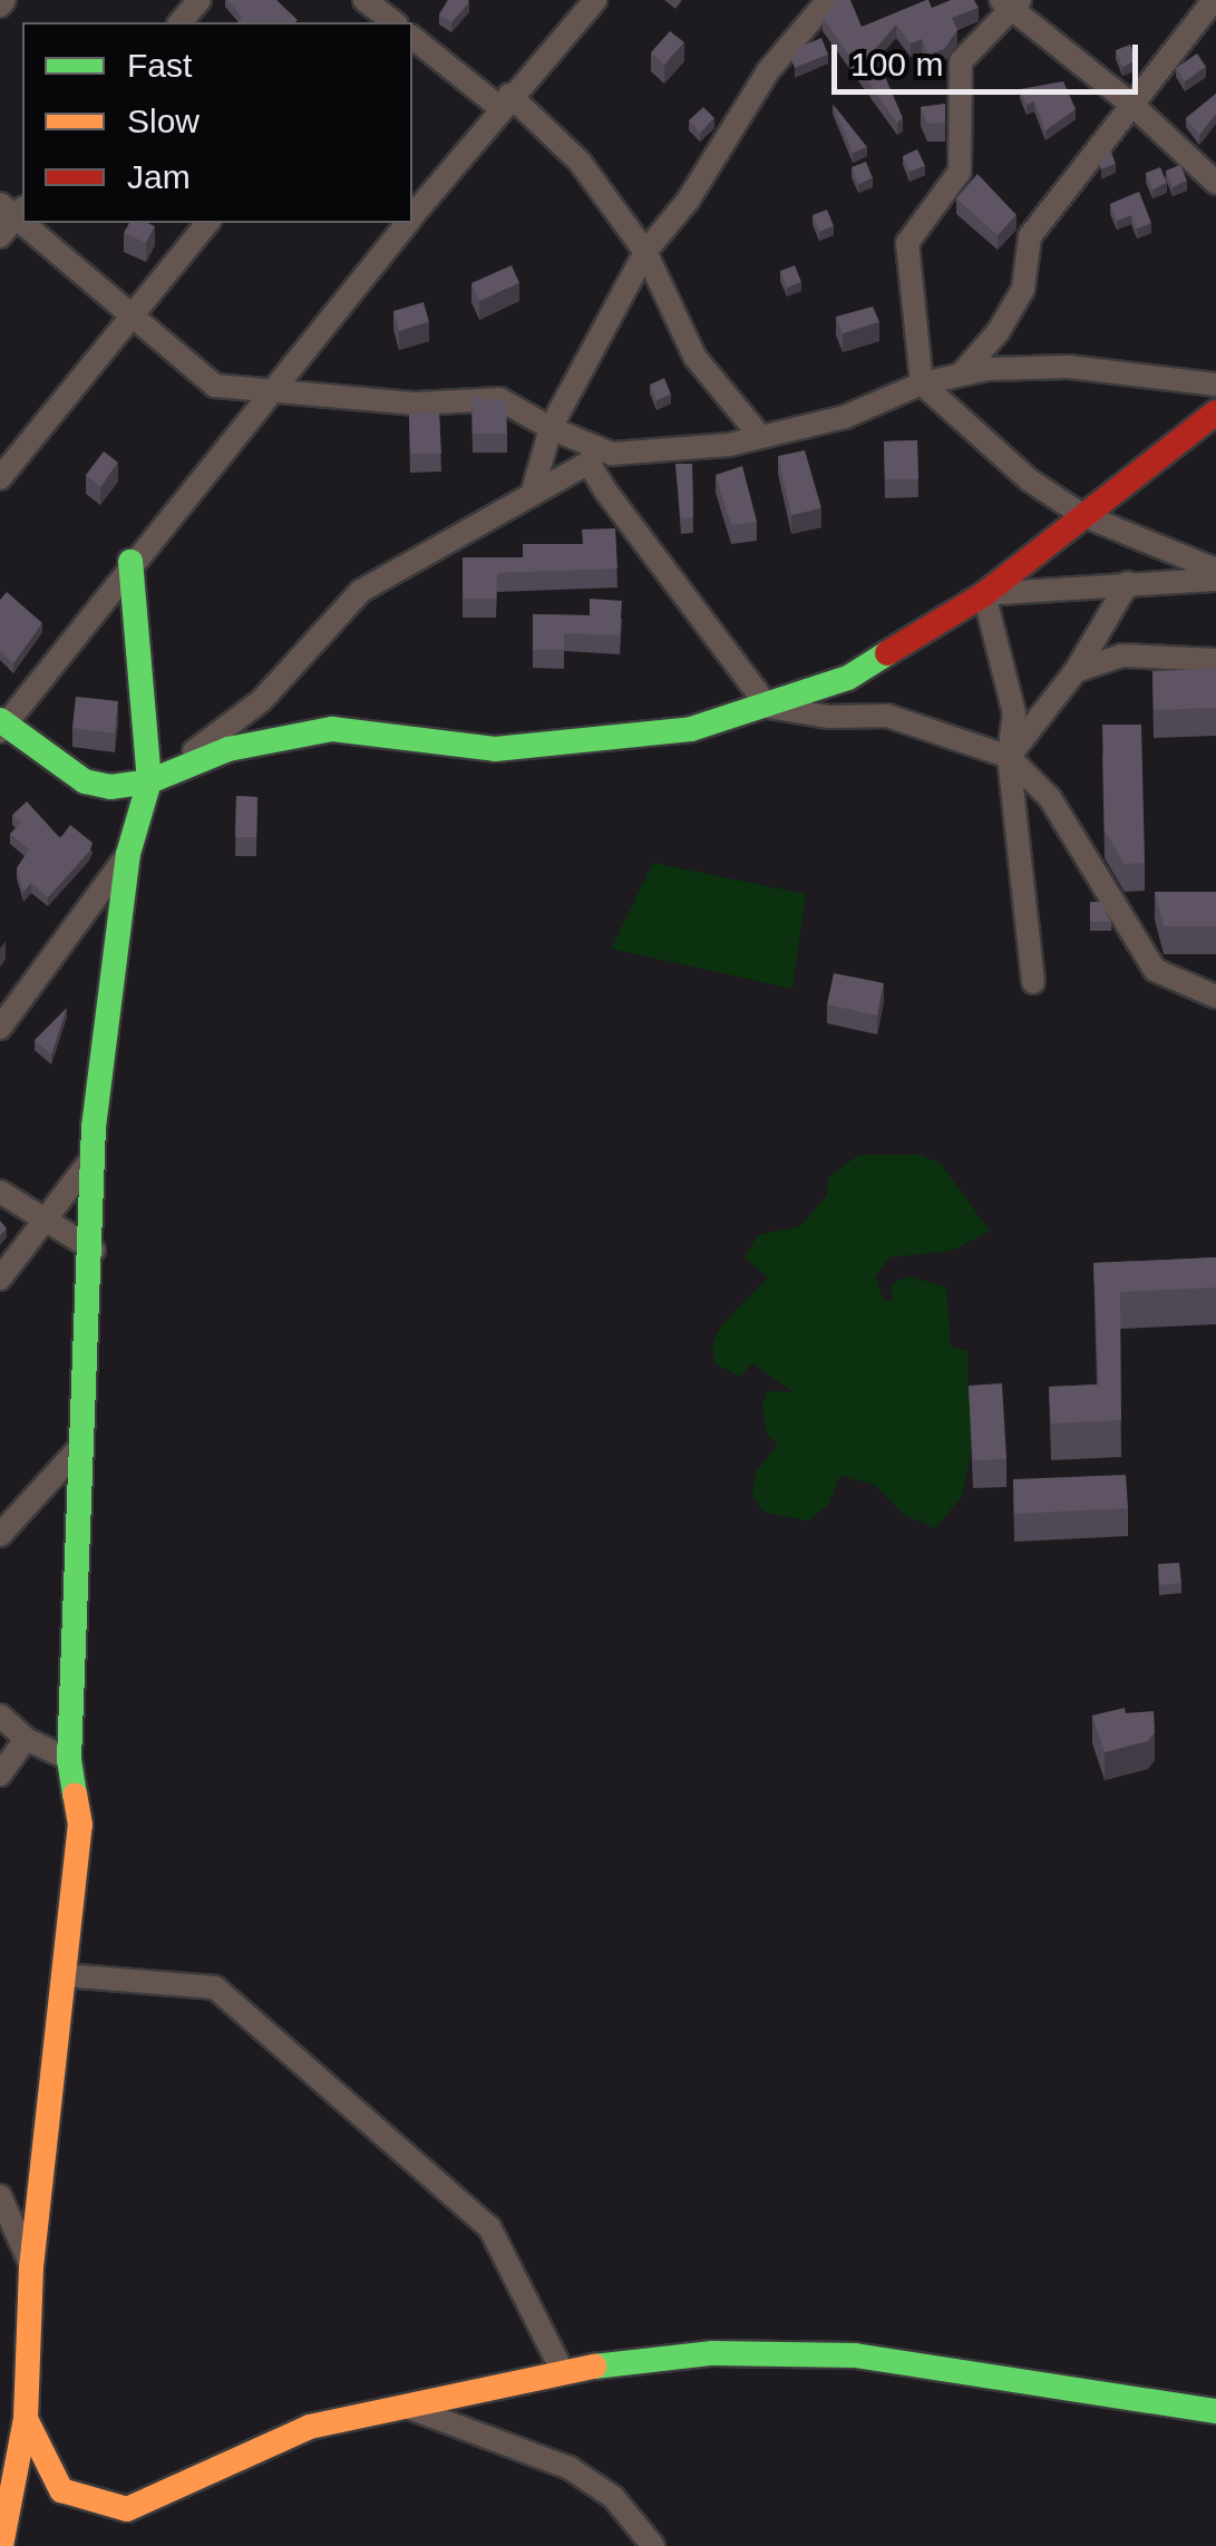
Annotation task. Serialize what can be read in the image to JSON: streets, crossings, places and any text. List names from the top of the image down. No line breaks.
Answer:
{"legend":["Fast","Slow","Jam"],"scale_bar":"100 m"}
